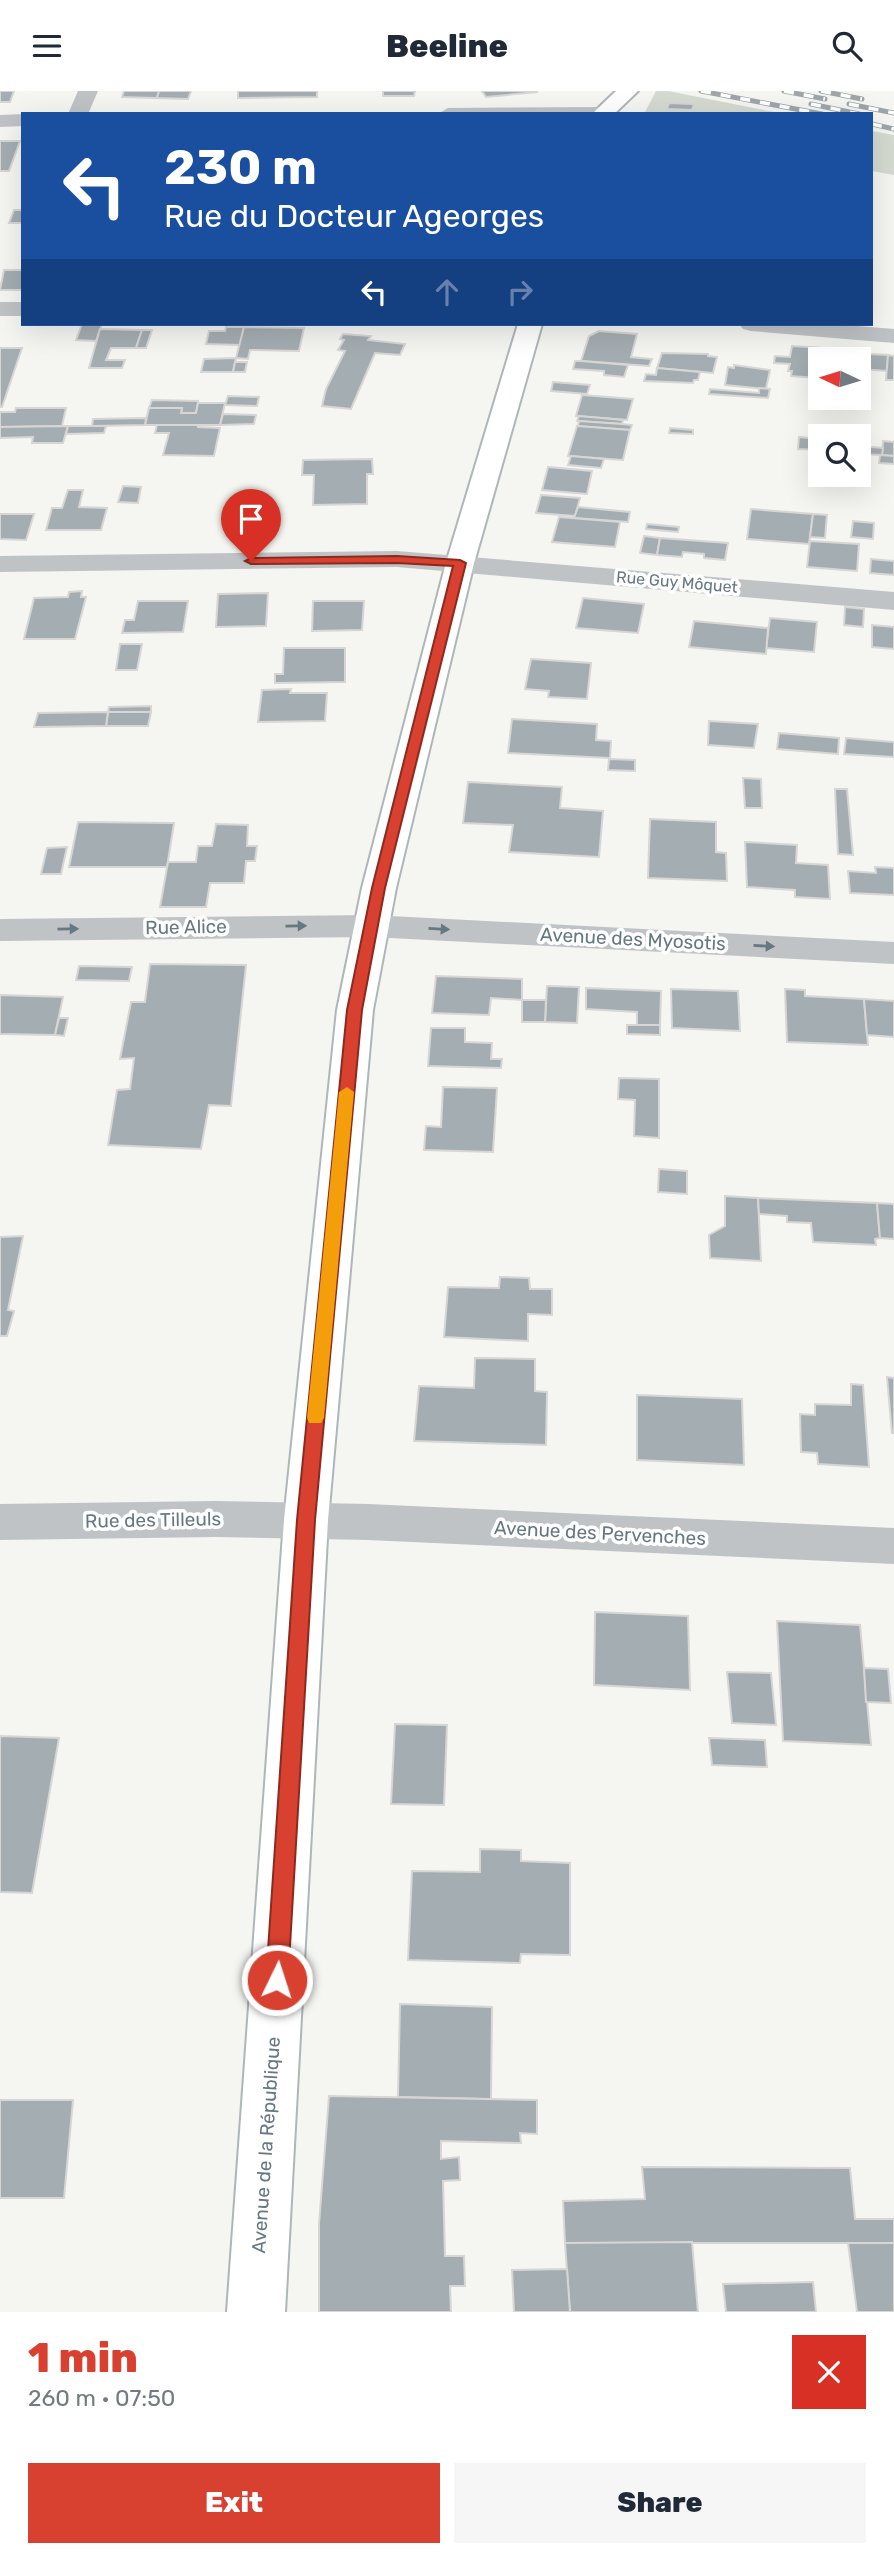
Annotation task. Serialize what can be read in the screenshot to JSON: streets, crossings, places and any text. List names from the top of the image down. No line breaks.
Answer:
{"streets":{"main road":["Avenue de la République"],"street":["Rue Guy Môquet","Rue Alice","Avenue des Myosotis","Rue des Tilleuls","Avenue des Pervenches"]},"crossings":[["Rue Guy Môquet","Avenue de la République"],["Rue Alice","Avenue des Myosotis"],["Rue Alice","Avenue de la République"],["Avenue des Myosotis","Avenue de la République"],["Rue des Tilleuls","Avenue des Pervenches"],["Rue des Tilleuls","Avenue de la République"],["Avenue des Pervenches","Avenue de la République"]],"one_way":["Rue Alice","Avenue des Myosotis"],"north":"left","page":{"header":"Beeline","turn":["230 m","Rue du Docteur Ageorges"],"heading":["1 min","260 m · 07:50"],"buttons":["Exit","Share"]}}
